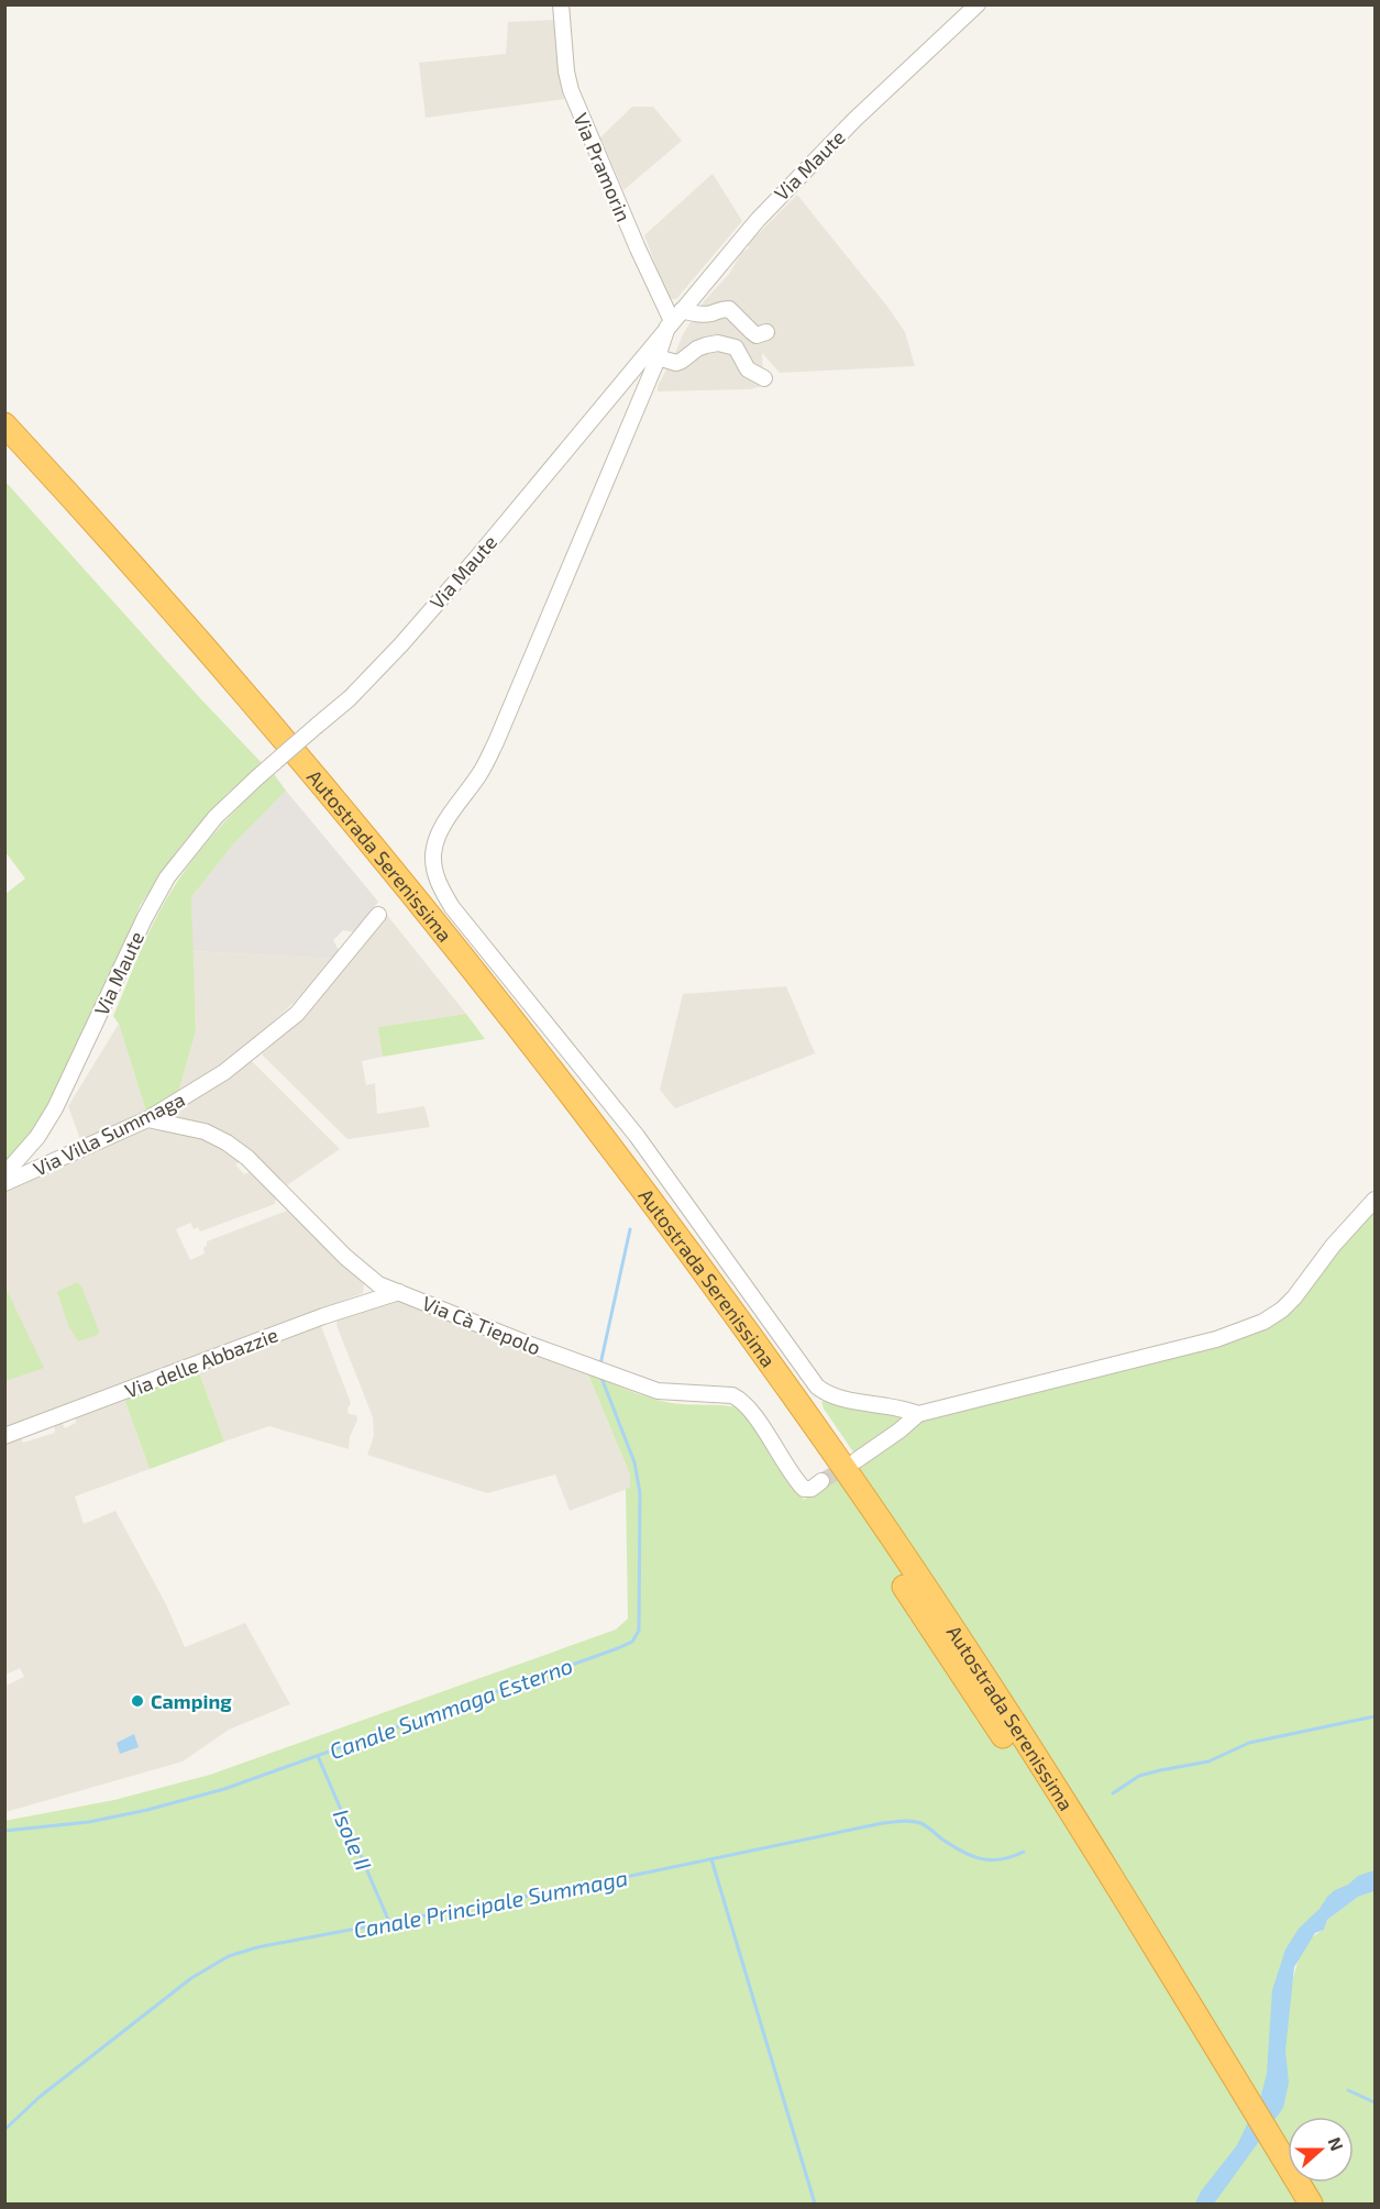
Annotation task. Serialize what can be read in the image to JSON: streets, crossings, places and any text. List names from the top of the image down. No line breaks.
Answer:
{"streets":{"highway":["Autostrada Serenissima"],"street":["Via Maute","Via Pramorin","Via Villa Summaga","Via Cà Tiepolo","Via delle Abbazzie"]},"crossings":[["Via Maute","Via Pramorin"],["Via Villa Summaga","Via Cà Tiepolo"],["Via Cà Tiepolo","Via delle Abbazzie"]],"water":["Canale Summaga Esterno","Isole II","Canale Principale Summaga"],"places":["Camping"],"north":"right"}
